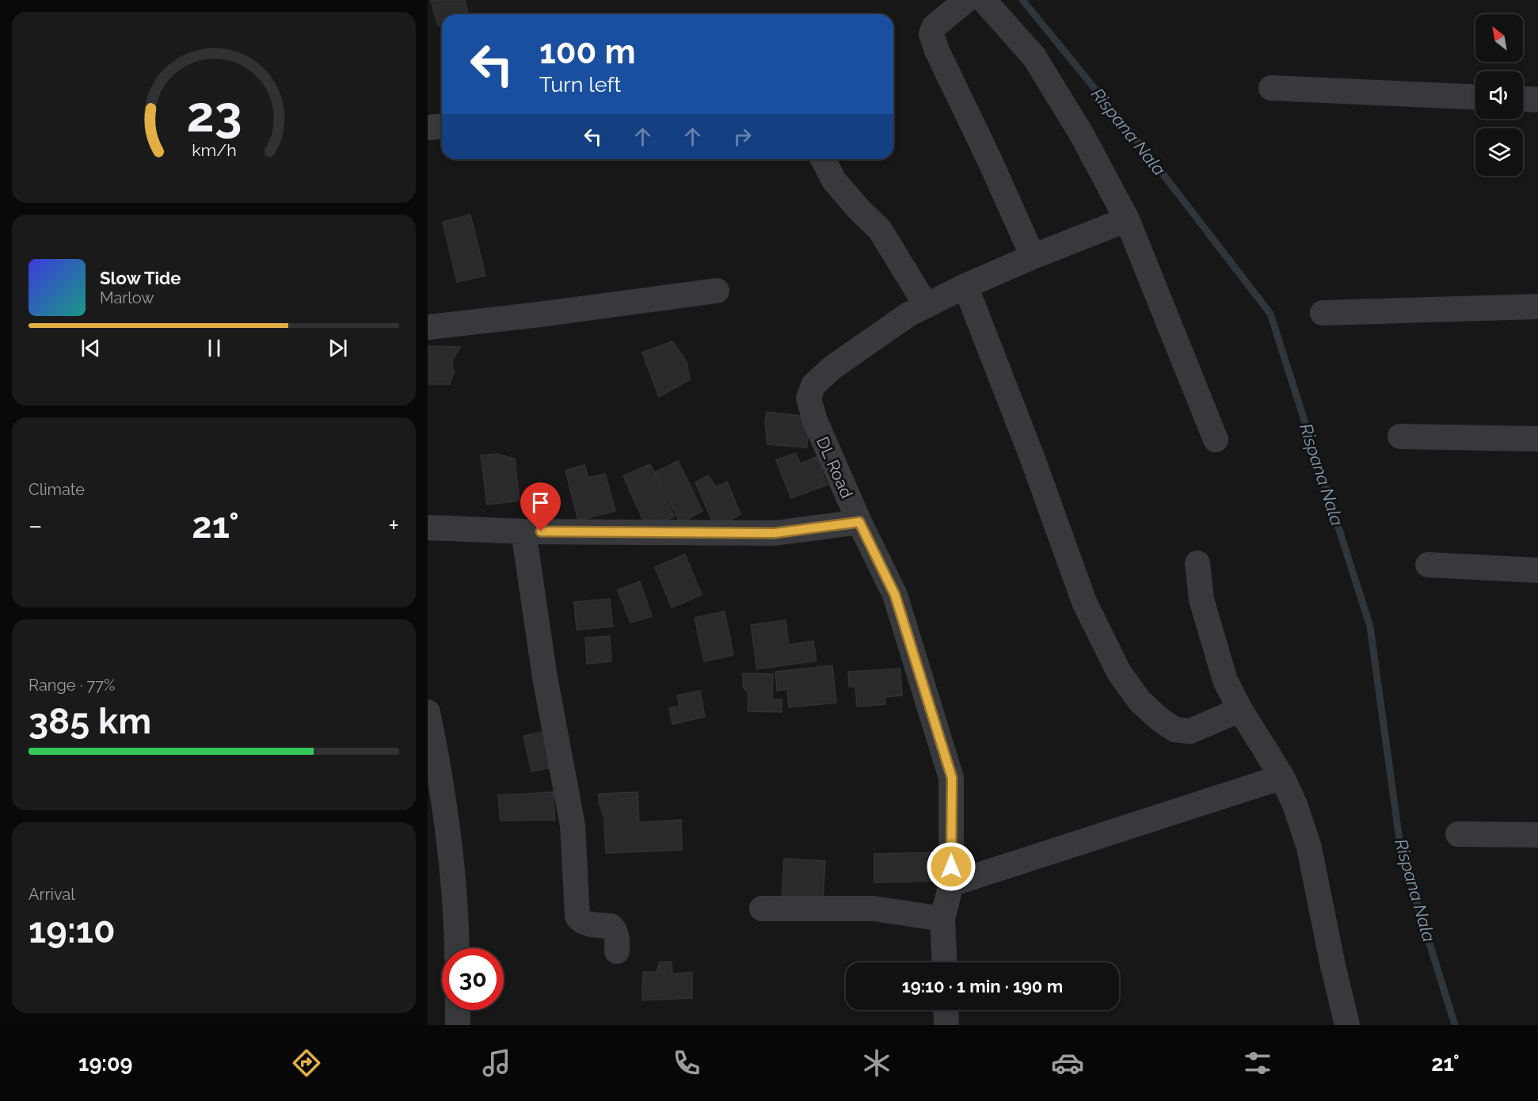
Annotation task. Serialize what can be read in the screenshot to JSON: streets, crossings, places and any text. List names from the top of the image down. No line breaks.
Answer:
{"streets":{"street":["DL Road"]},"water":["Rispana Nala"],"north":"top left","page":{"turn":["100 m","Turn left"],"song":["Slow Tide","Marlow"],"tile":["Climate",["Range · 77%","385 km"],["Arrival","19:10"]],"heat":["−","21°","+"],"limit":"30","trip":"19:10 · 1 min · 190 m","tabs":["19:09","21°"],"gauge":["23","km/h"]}}
